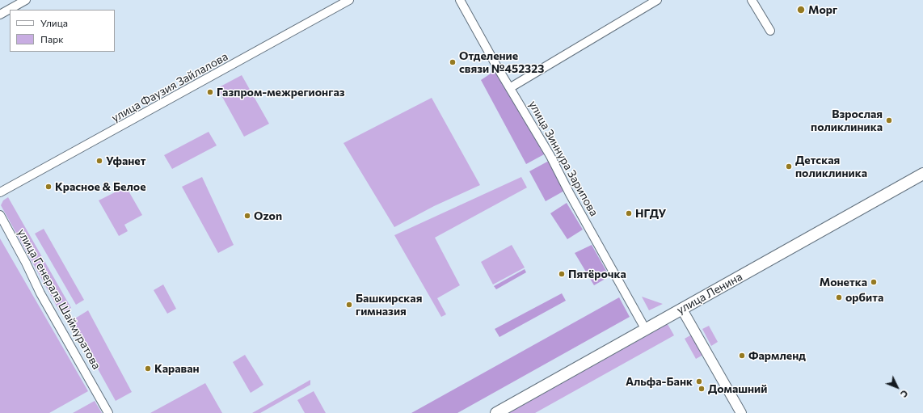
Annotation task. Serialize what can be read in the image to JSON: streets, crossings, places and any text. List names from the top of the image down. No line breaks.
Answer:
{"streets":{"main road":["улица Ленина"],"street":["улица Фаузия Зайлалова","улица Зиннура Зарипова","улица Генерала Шаймуратова"]},"crossings":[["улица Зиннура Зарипова","улица Ленина"]],"places":["Морг","Отделение связи №452323","Газпром-межрегионгаз","Взрослая поликлиника","Уфанет","Детская поликлиника","Красное & Белое","НГДУ","Ozon","Пятёрочка","Монетка","орбита","Башкирская гимназия","Фармленд","Караван","Альфа-Банк","Домашний"],"legend":["Улица","Парк"],"north":"bottom right"}
